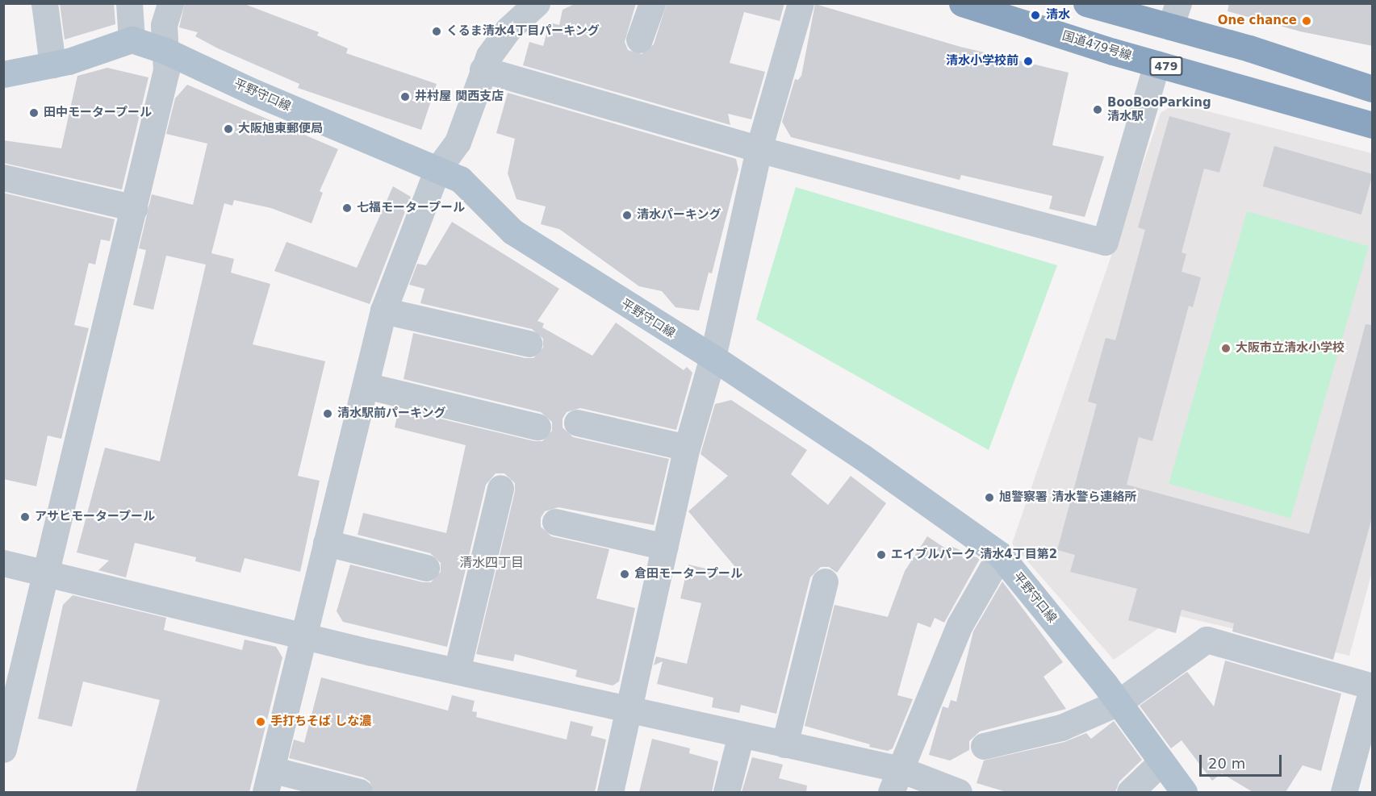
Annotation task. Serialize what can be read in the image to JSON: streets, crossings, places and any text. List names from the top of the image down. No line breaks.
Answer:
{"streets":{"highway":["国道479号線","479"],"main road":["平野守口線"]},"districts":["清水四丁目"],"places":["清水","One chance","くるま清水4丁目パーキング","清水小学校前","井村屋 関西支店","BooBooParking 清水駅","田中モータープール","大阪旭東郵便局","七福モータープール","清水パーキング","大阪市立清水小学校","清水駅前パーキング","旭警察署 清水警ら連絡所","アサヒモータープール","エイブルパーク 清水4丁目第2","倉田モータープール","手打ちそば しな濃"],"scale_bar":"20 m"}
